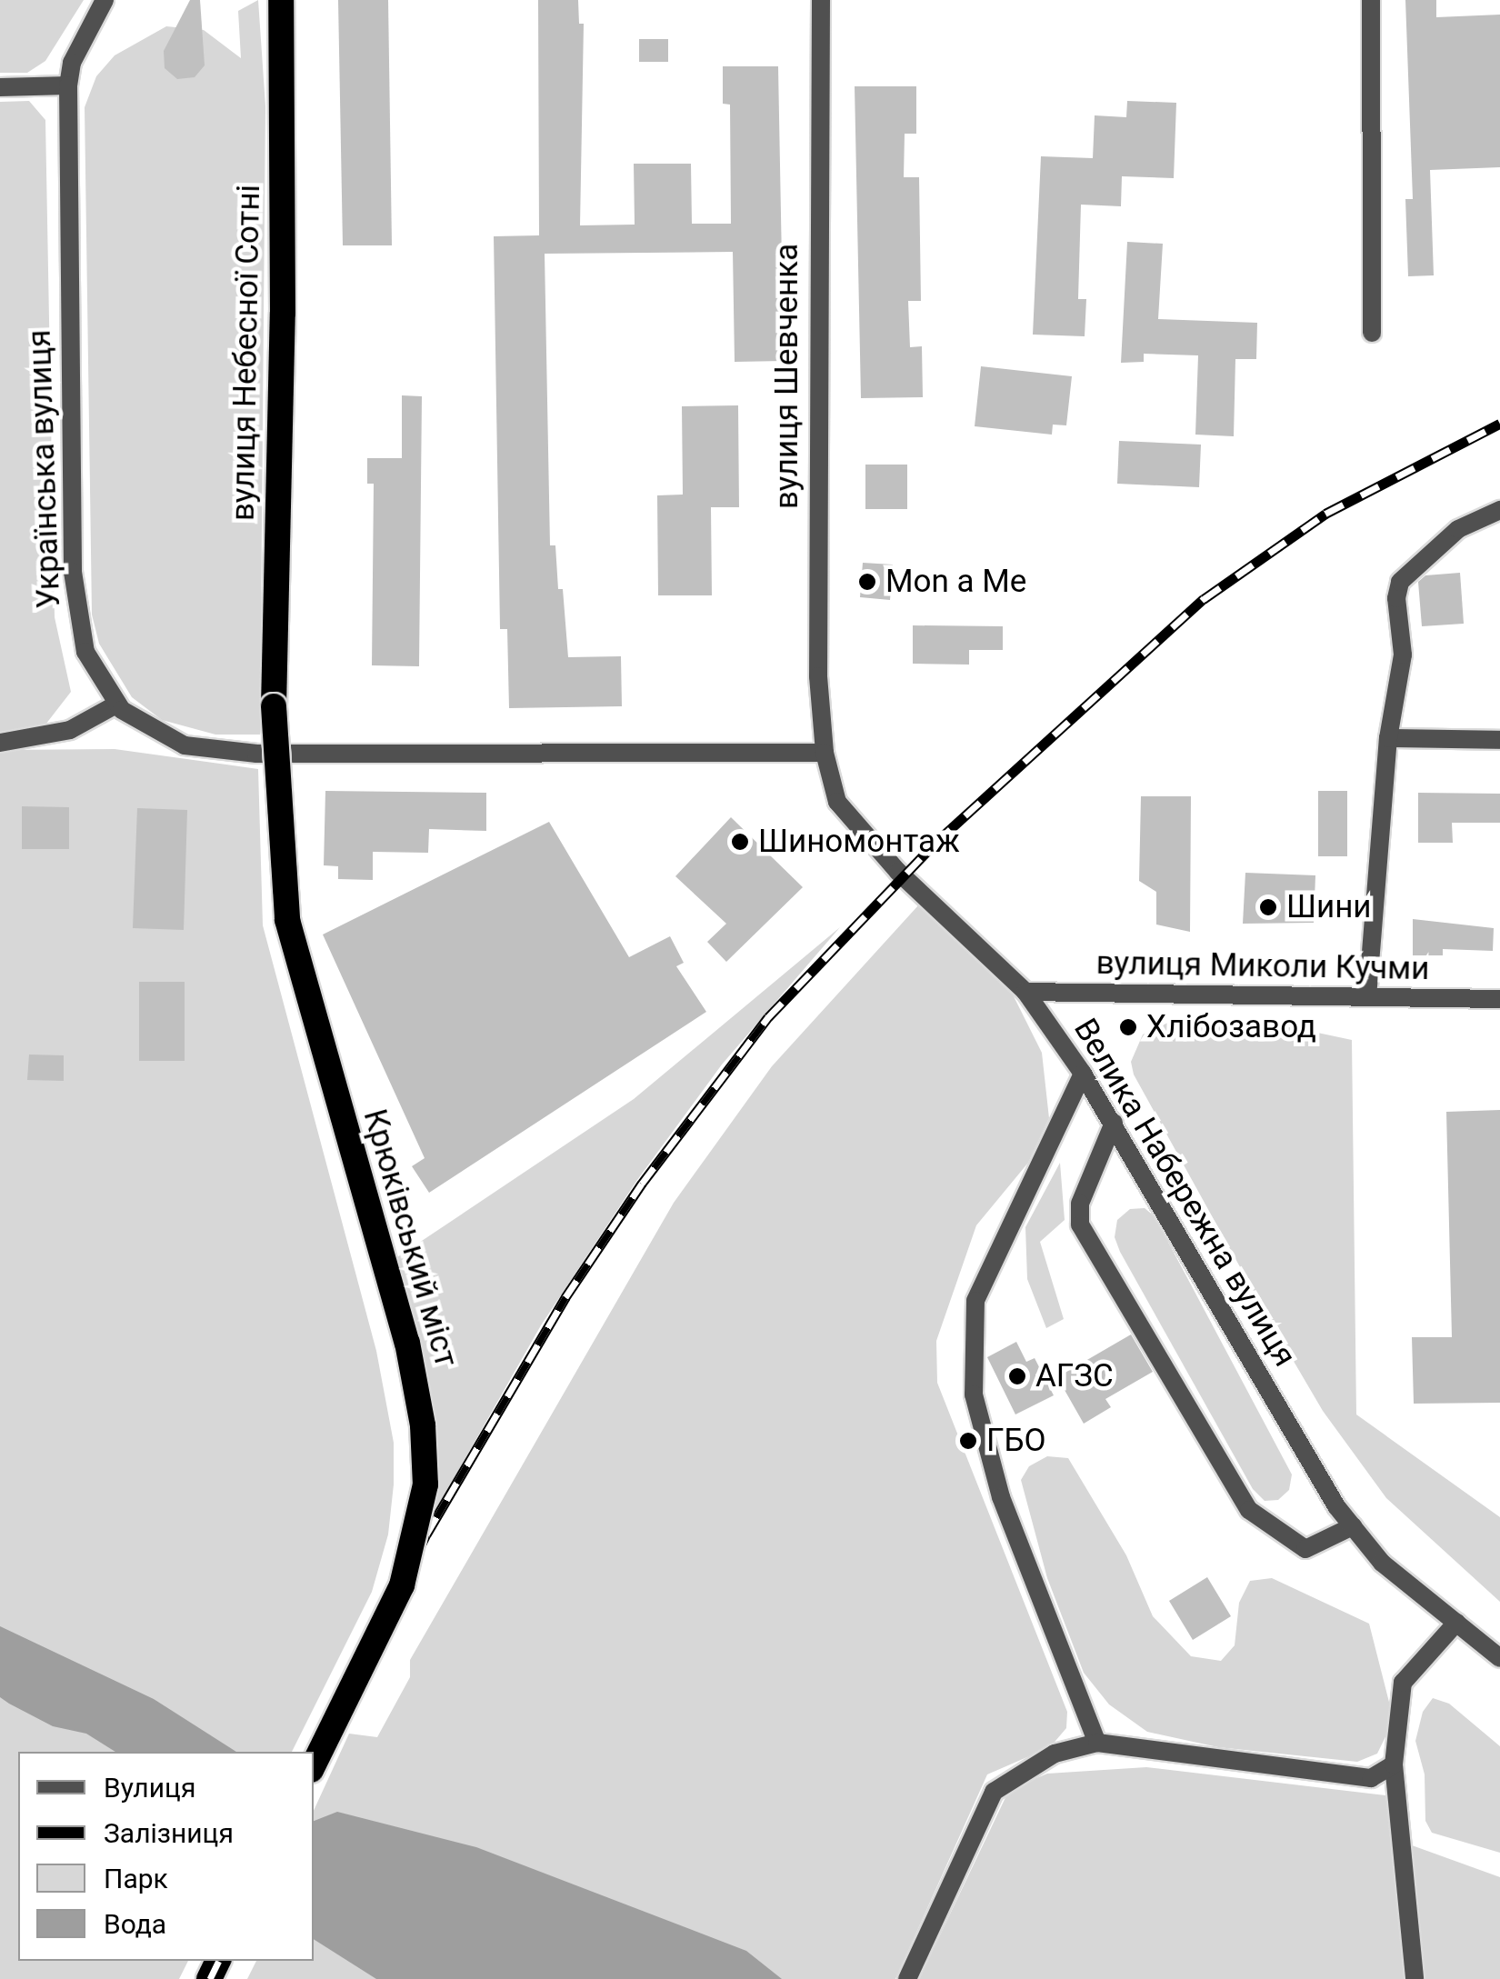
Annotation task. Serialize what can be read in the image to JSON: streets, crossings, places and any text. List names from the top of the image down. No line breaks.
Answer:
{"streets":{"highway":["вулиця Небесної Сотні","Крюківський міст"],"street":["вулиця Шевченка","Українська вулиця","вулиця Миколи Кучми","Велика Набережна вулиця"]},"crossings":[["вулиця Небесної Сотні","Крюківський міст"],["вулиця Шевченка","Українська вулиця"],["вулиця Шевченка","Велика Набережна вулиця"],["Українська вулиця","Велика Набережна вулиця"],["вулиця Миколи Кучми","Велика Набережна вулиця"]],"places":["Mon a Me","Шиномонтаж","Шини","Хлібозавод","АГЗС","ГБО"],"legend":["Вулиця","Залізниця","Парк","Вода"]}
